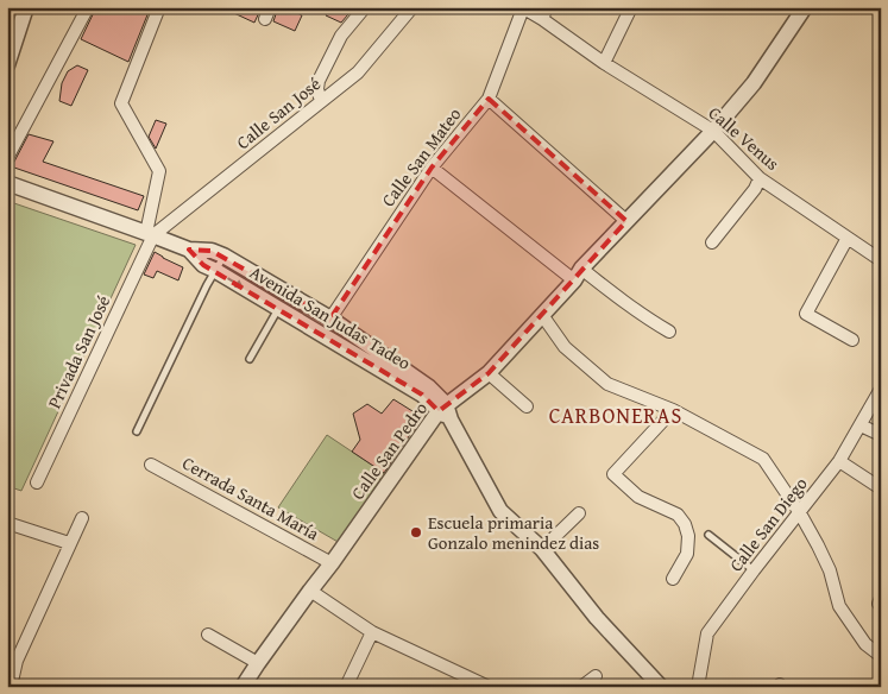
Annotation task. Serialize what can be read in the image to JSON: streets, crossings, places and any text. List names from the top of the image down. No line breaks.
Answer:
{"streets":{"street":["Calle San José","Calle Venus","Calle San Mateo","Avenida San Judas Tadeo","Privada San José","Calle San Pedro","Cerrada Santa María","Calle San Diego"]},"crossings":[["Calle San José","Avenida San Judas Tadeo"],["Calle San José","Privada San José"],["Calle Venus","Calle San Mateo"],["Calle Venus","Calle San Pedro"],["Calle San Mateo","Avenida San Judas Tadeo"],["Avenida San Judas Tadeo","Privada San José"],["Avenida San Judas Tadeo","Calle San Pedro"],["Calle San Pedro","Cerrada Santa María"]],"districts":["CARBONERAS"],"places":["Escuela primaria Gonzalo menindez dias"]}
